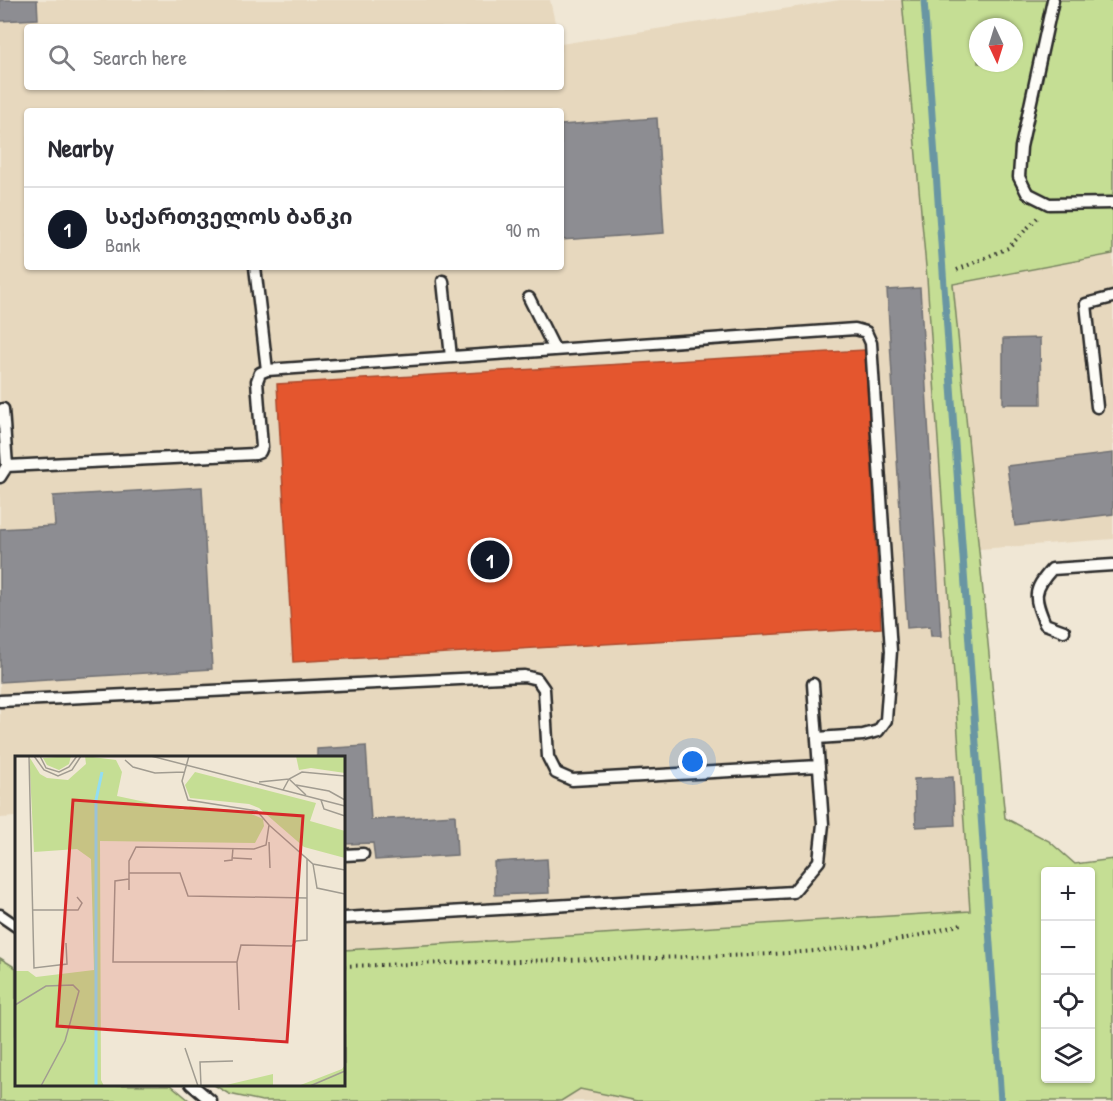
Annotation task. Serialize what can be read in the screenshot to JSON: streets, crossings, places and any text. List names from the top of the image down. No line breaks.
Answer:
{"north":"bottom","page":{"search":"Search here","heading":"Nearby","list":[{"mark":"1","name":"საქართველოს ბანკი","note":"Bank","value":"90 m"}],"pins":"1","map_buttons":["+","−"]}}
